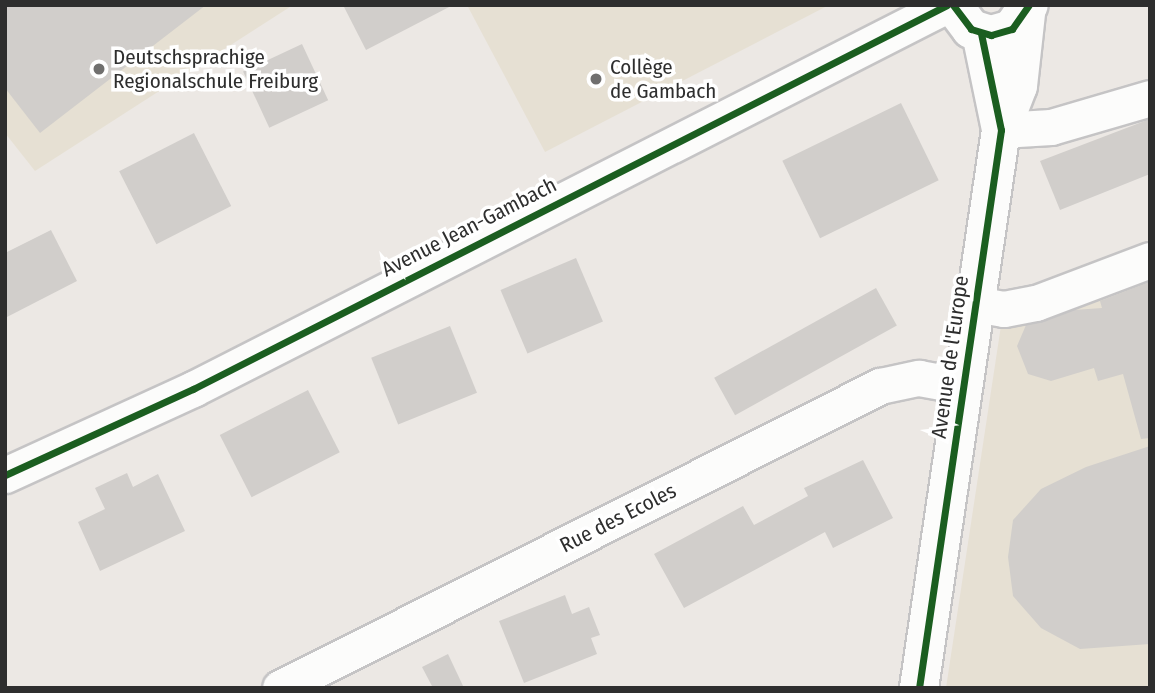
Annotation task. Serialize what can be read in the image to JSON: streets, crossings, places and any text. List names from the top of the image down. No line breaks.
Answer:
{"streets":{"main road":["Avenue de l'Europe"],"street":["Avenue Jean-Gambach","Rue des Ecoles"]},"crossings":[["Avenue de l'Europe","Rue des Ecoles"]],"places":["Deutschsprachige Regionalschule Freiburg","Collège de Gambach"]}
